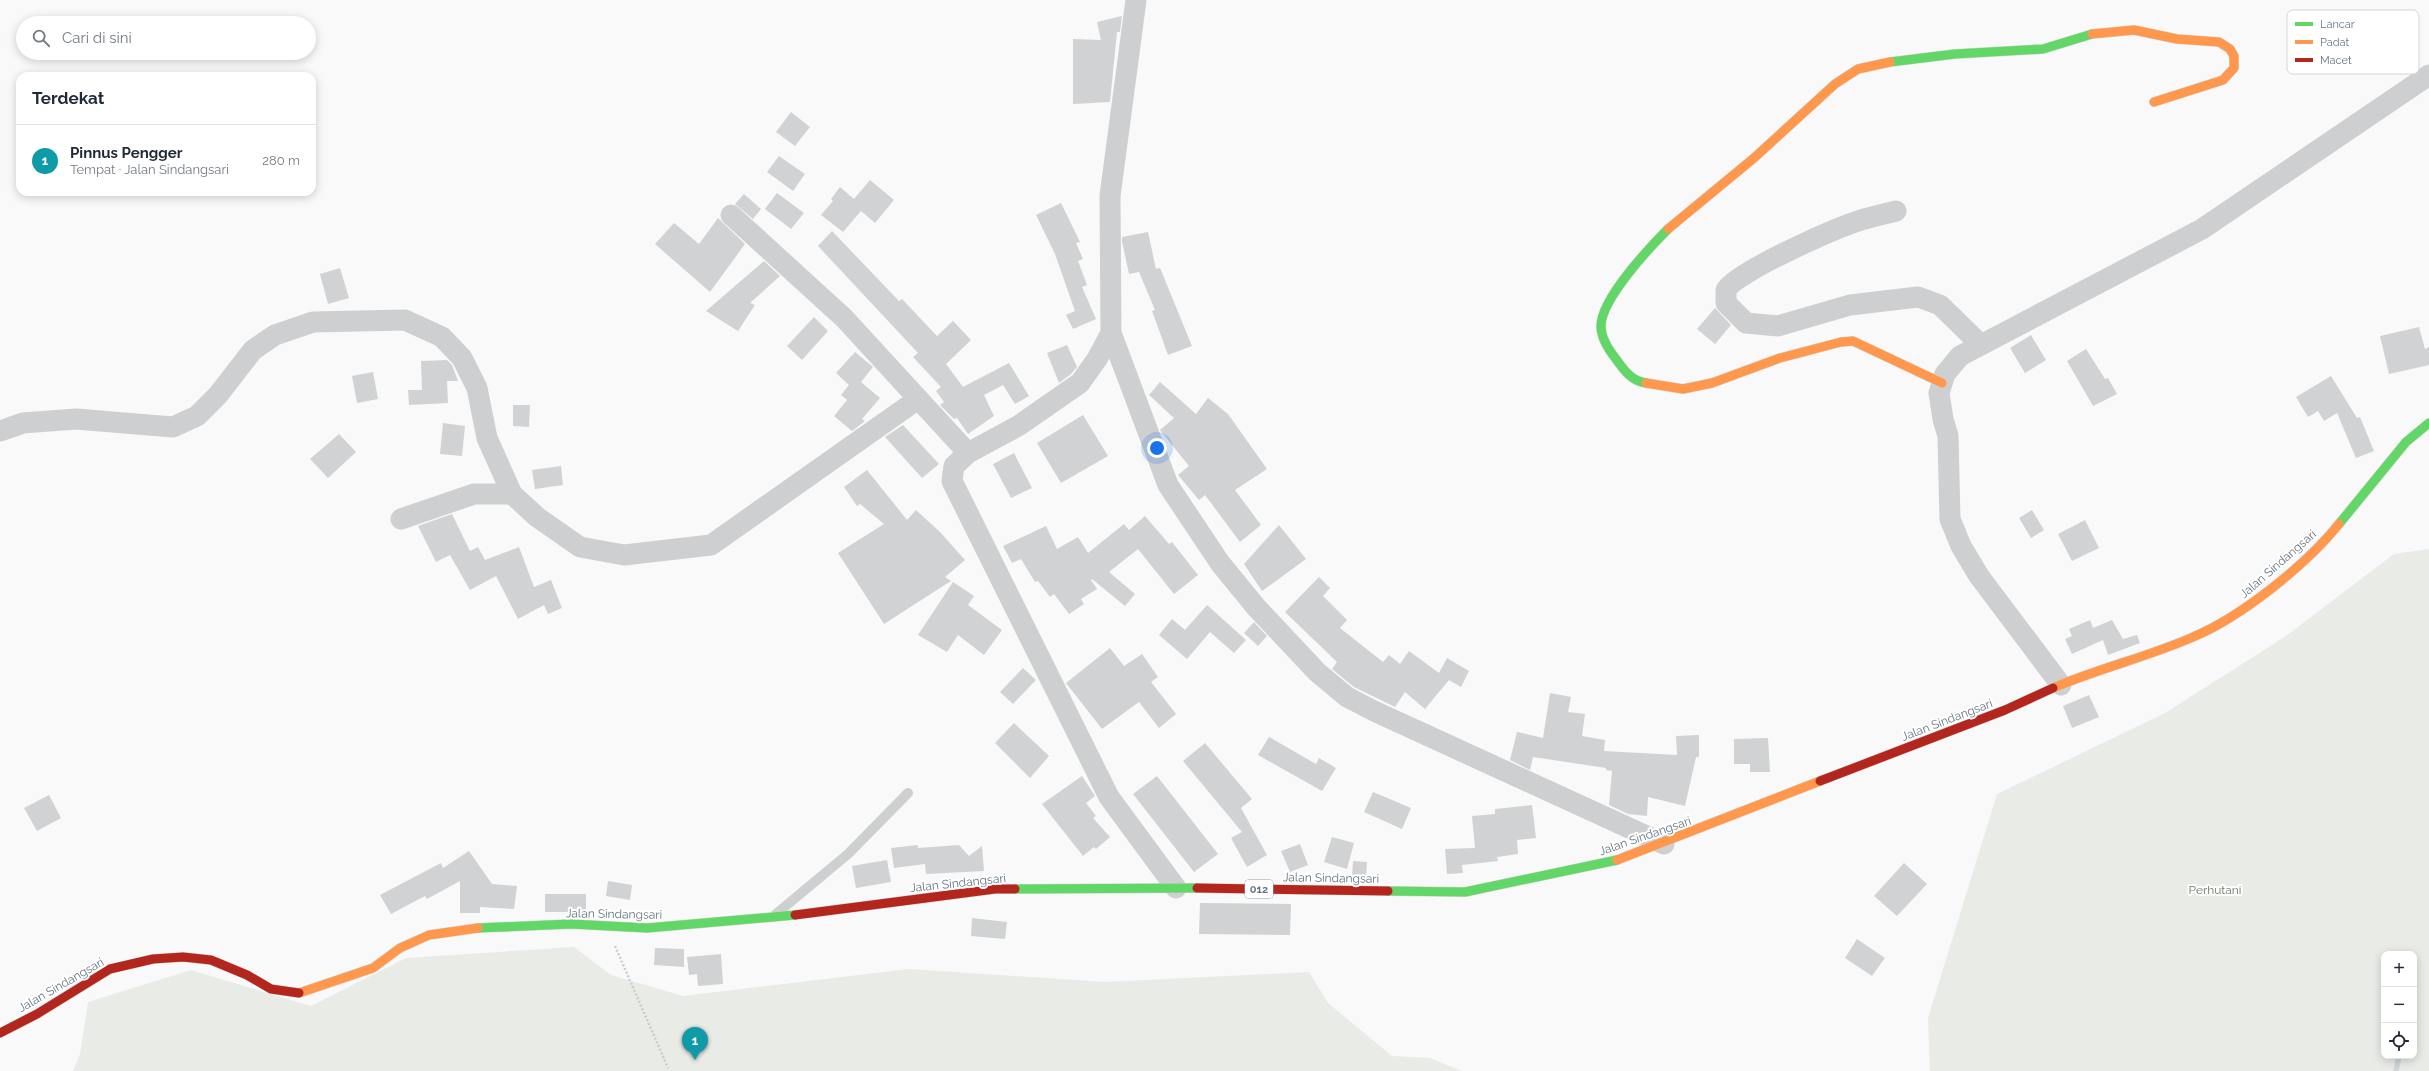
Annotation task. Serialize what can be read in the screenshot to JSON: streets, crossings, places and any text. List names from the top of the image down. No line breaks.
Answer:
{"streets":{"main road":["Jalan Sindangsari","012"]},"parks":["Perhutani"],"legend":["Lancar","Padat","Macet"],"page":{"search":"Cari di sini","heading":"Terdekat","list":[{"mark":"1","name":"Pinnus Pengger","note":"Tempat · Jalan Sindangsari","value":"280 m"}],"map_buttons":["+","−"],"pins":"1"}}
